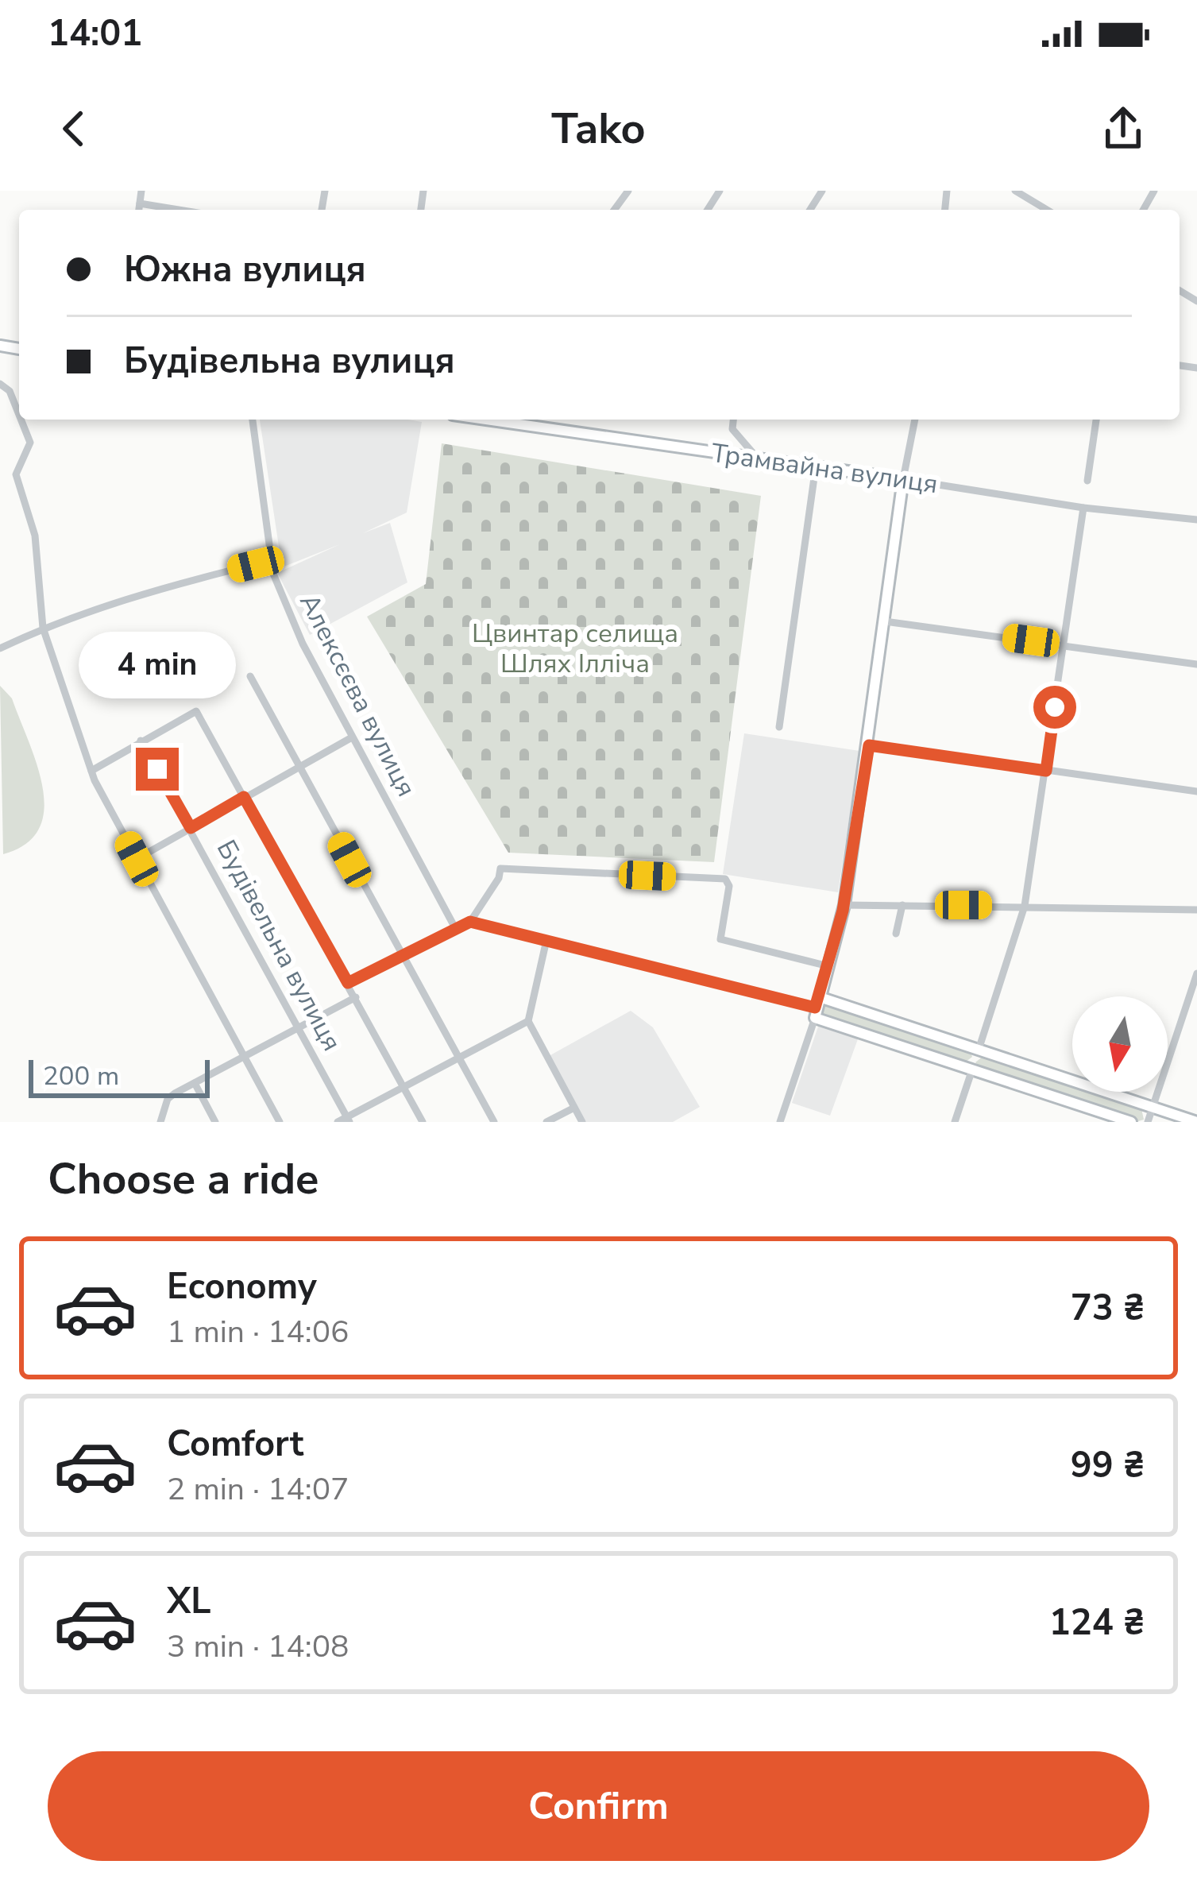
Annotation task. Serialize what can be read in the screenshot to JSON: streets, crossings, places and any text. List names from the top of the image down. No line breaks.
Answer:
{"streets":{"street":["Трамвайна вулиця","Алексєєва вулиця","Будівельна вулиця"]},"parks":["Цвинтар селища Шлях Ілліча"],"scale_bar":"200 m","north":"bottom","page":{"status":"14:01","header":"Tako","banner":["Южна вулиця","Будівельна вулиця"],"bubble":"4 min","scale":"200 m","heading":"Choose a ride","list":[{"name":"Economy","note":"1 min · 14:06","value":"73 ₴"},{"name":"Comfort","note":"2 min · 14:07","value":"99 ₴"},{"name":"XL","note":"3 min · 14:08","value":"124 ₴"}],"buttons":"Confirm"}}
